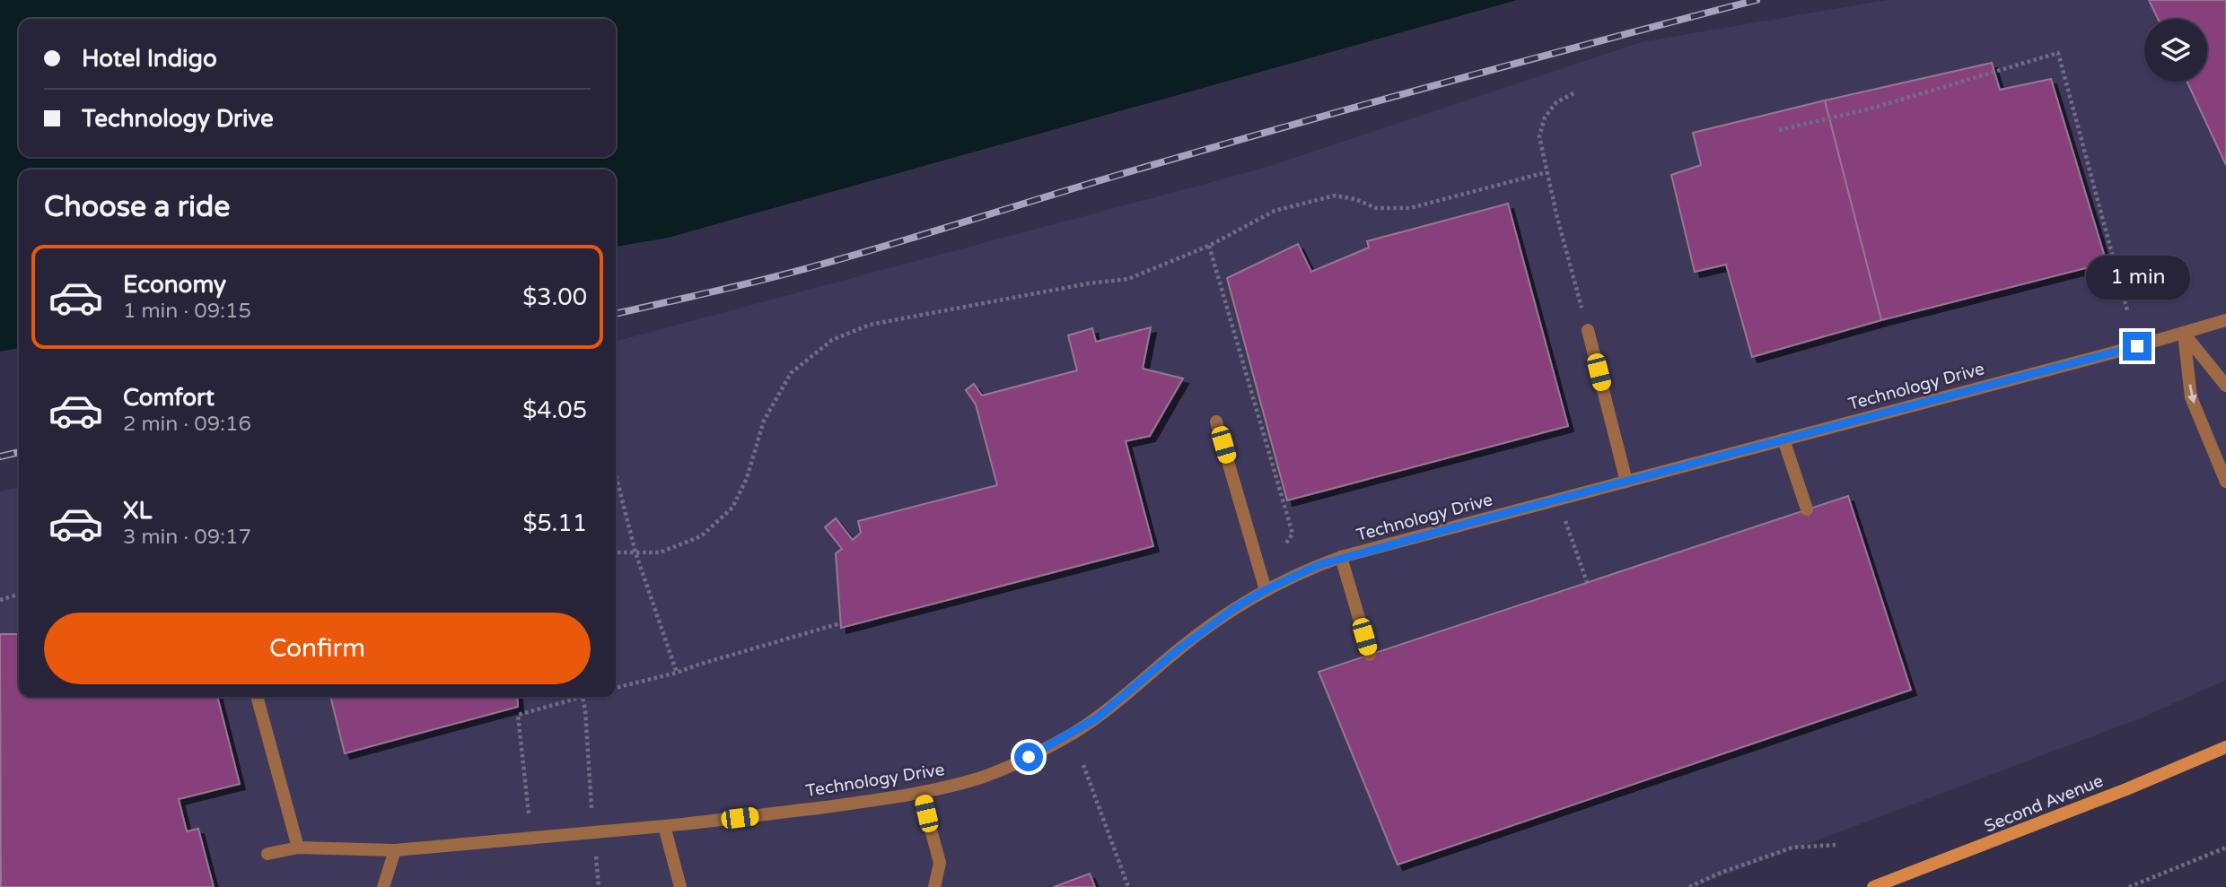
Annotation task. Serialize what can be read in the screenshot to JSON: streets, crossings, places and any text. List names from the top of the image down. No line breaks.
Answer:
{"streets":{"main road":["Second Avenue"],"street":["Technology Drive"]},"page":{"banner":["Hotel Indigo","Technology Drive"],"heading":"Choose a ride","list":[{"name":"Economy","note":"1 min · 09:15","value":"$3.00"},{"name":"Comfort","note":"2 min · 09:16","value":"$4.05"},{"name":"XL","note":"3 min · 09:17","value":"$5.11"}],"bubble":"1 min","buttons":"Confirm"}}
